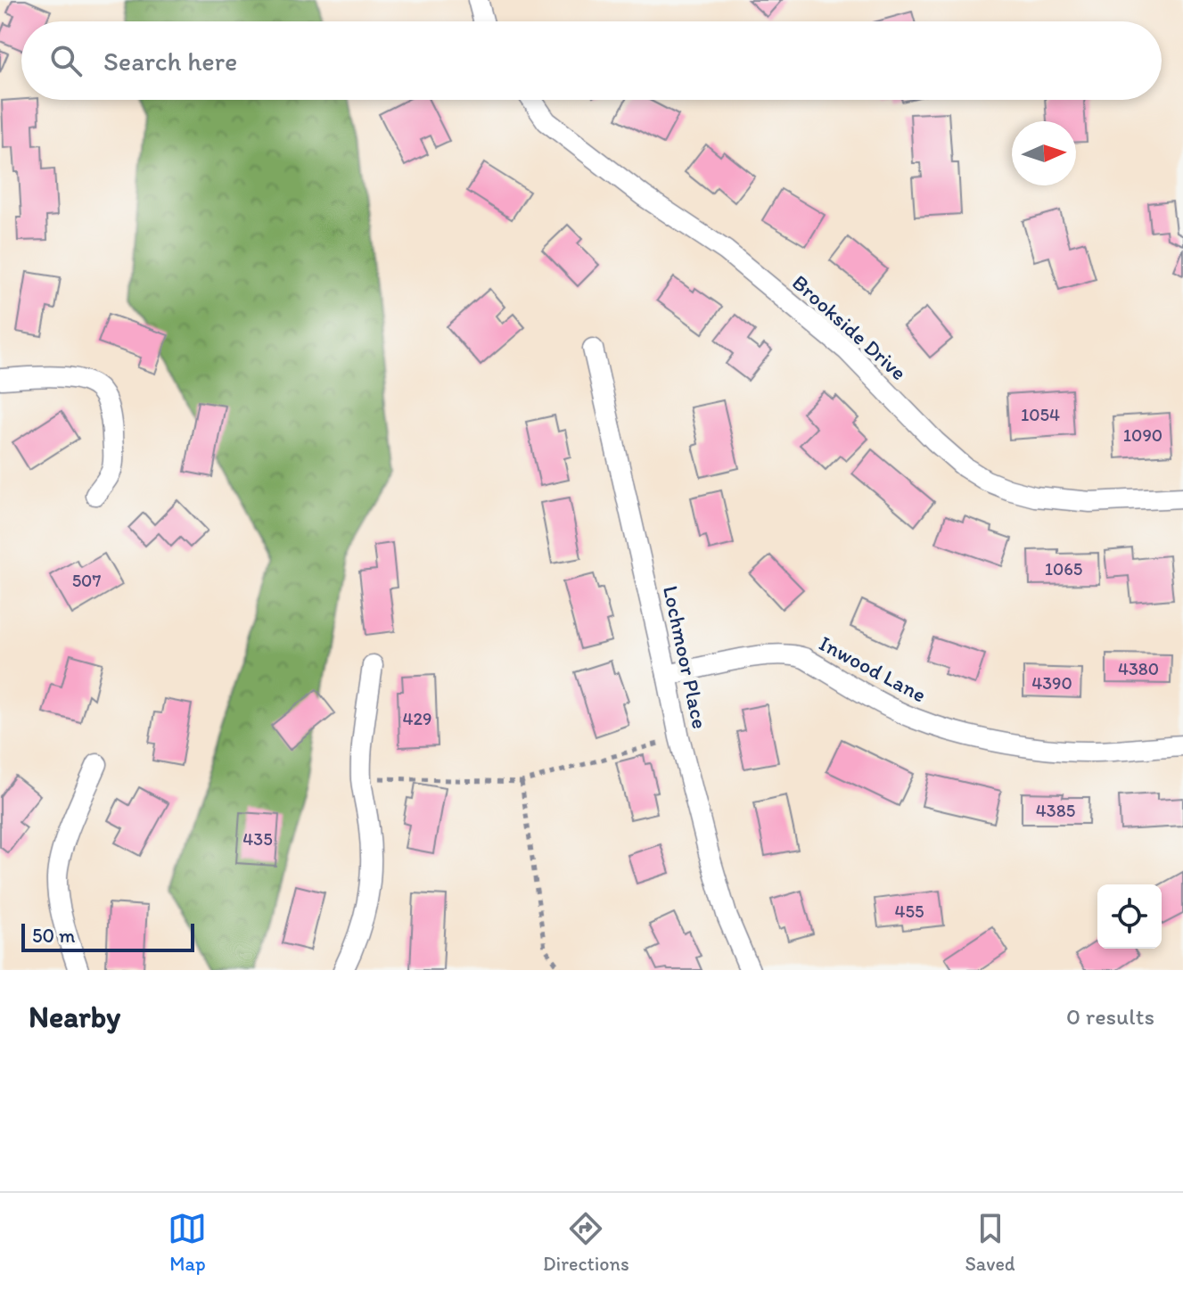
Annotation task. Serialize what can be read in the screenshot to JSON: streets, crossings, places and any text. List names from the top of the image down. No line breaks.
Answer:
{"streets":{"street":["Brookside Drive","Lochmoor Place","Inwood Lane"]},"crossings":[["Lochmoor Place","Inwood Lane"]],"house_numbers":["1054","1090","1065","507","4380","4390","429","4385","435","455"],"scale_bar":"50 m","north":"right","page":{"search":"Search here","scale":"50 m","heading":["Nearby","0 results"],"nav":["Map","Directions","Saved"]}}
